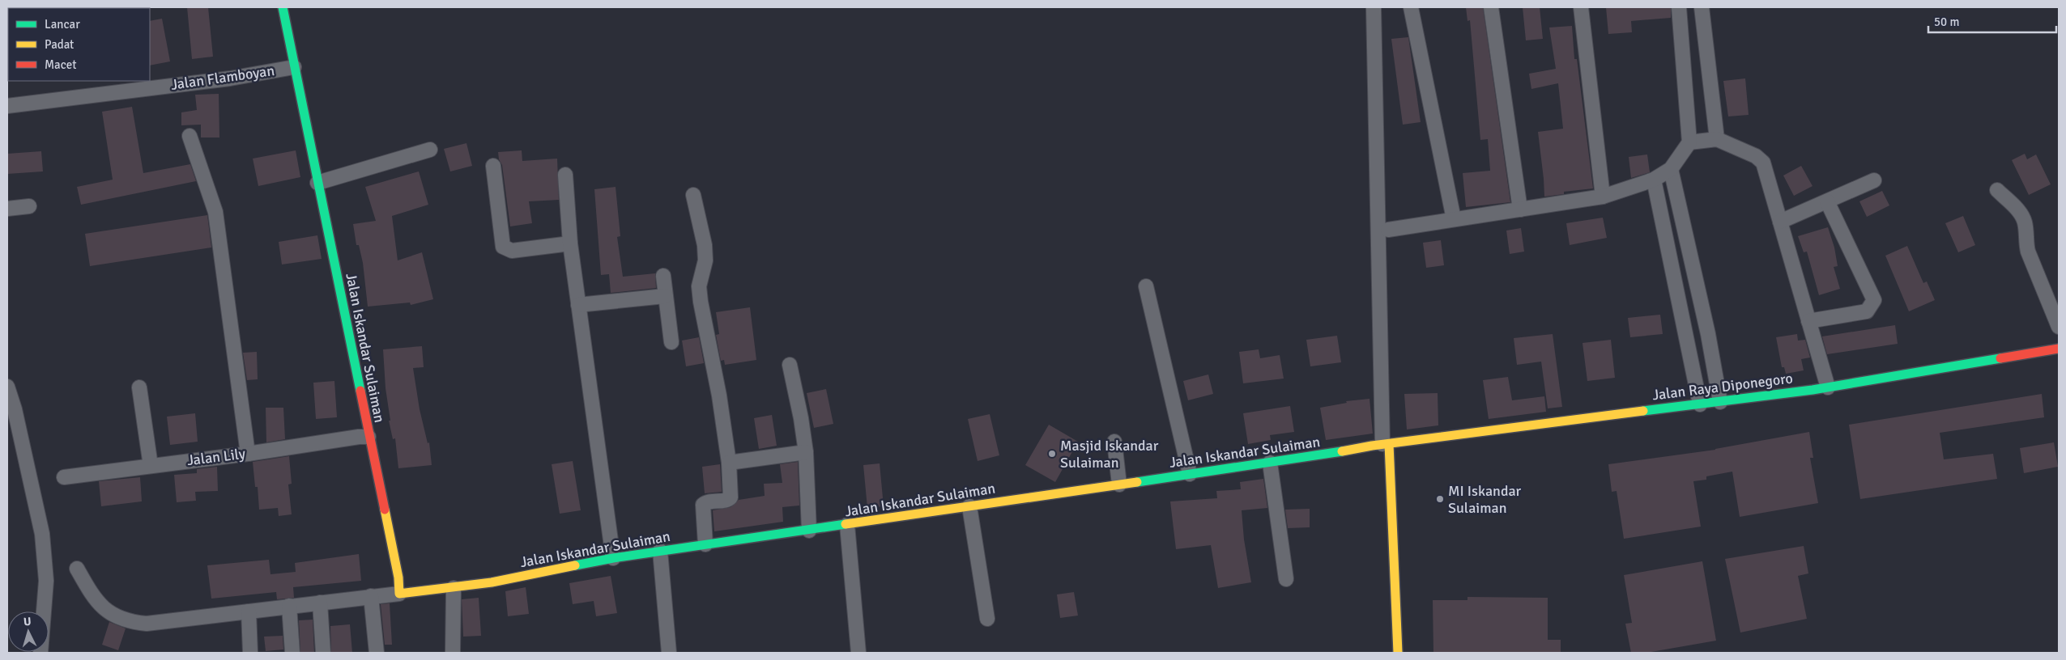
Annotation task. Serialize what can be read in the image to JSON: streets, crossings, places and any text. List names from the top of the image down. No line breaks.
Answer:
{"streets":{"street":["Jalan Flamboyan","Jalan Iskandar Sulaiman","Jalan Raya Diponegoro","Jalan Lily"]},"crossings":[["Jalan Flamboyan","Jalan Iskandar Sulaiman"],["Jalan Iskandar Sulaiman","Jalan Raya Diponegoro"],["Jalan Iskandar Sulaiman","Jalan Lily"]],"places":["Masjid Iskandar Sulaiman","MI Iskandar Sulaiman"],"legend":["Lancar","Padat","Macet"],"scale_bar":"50 m","north":"top"}
